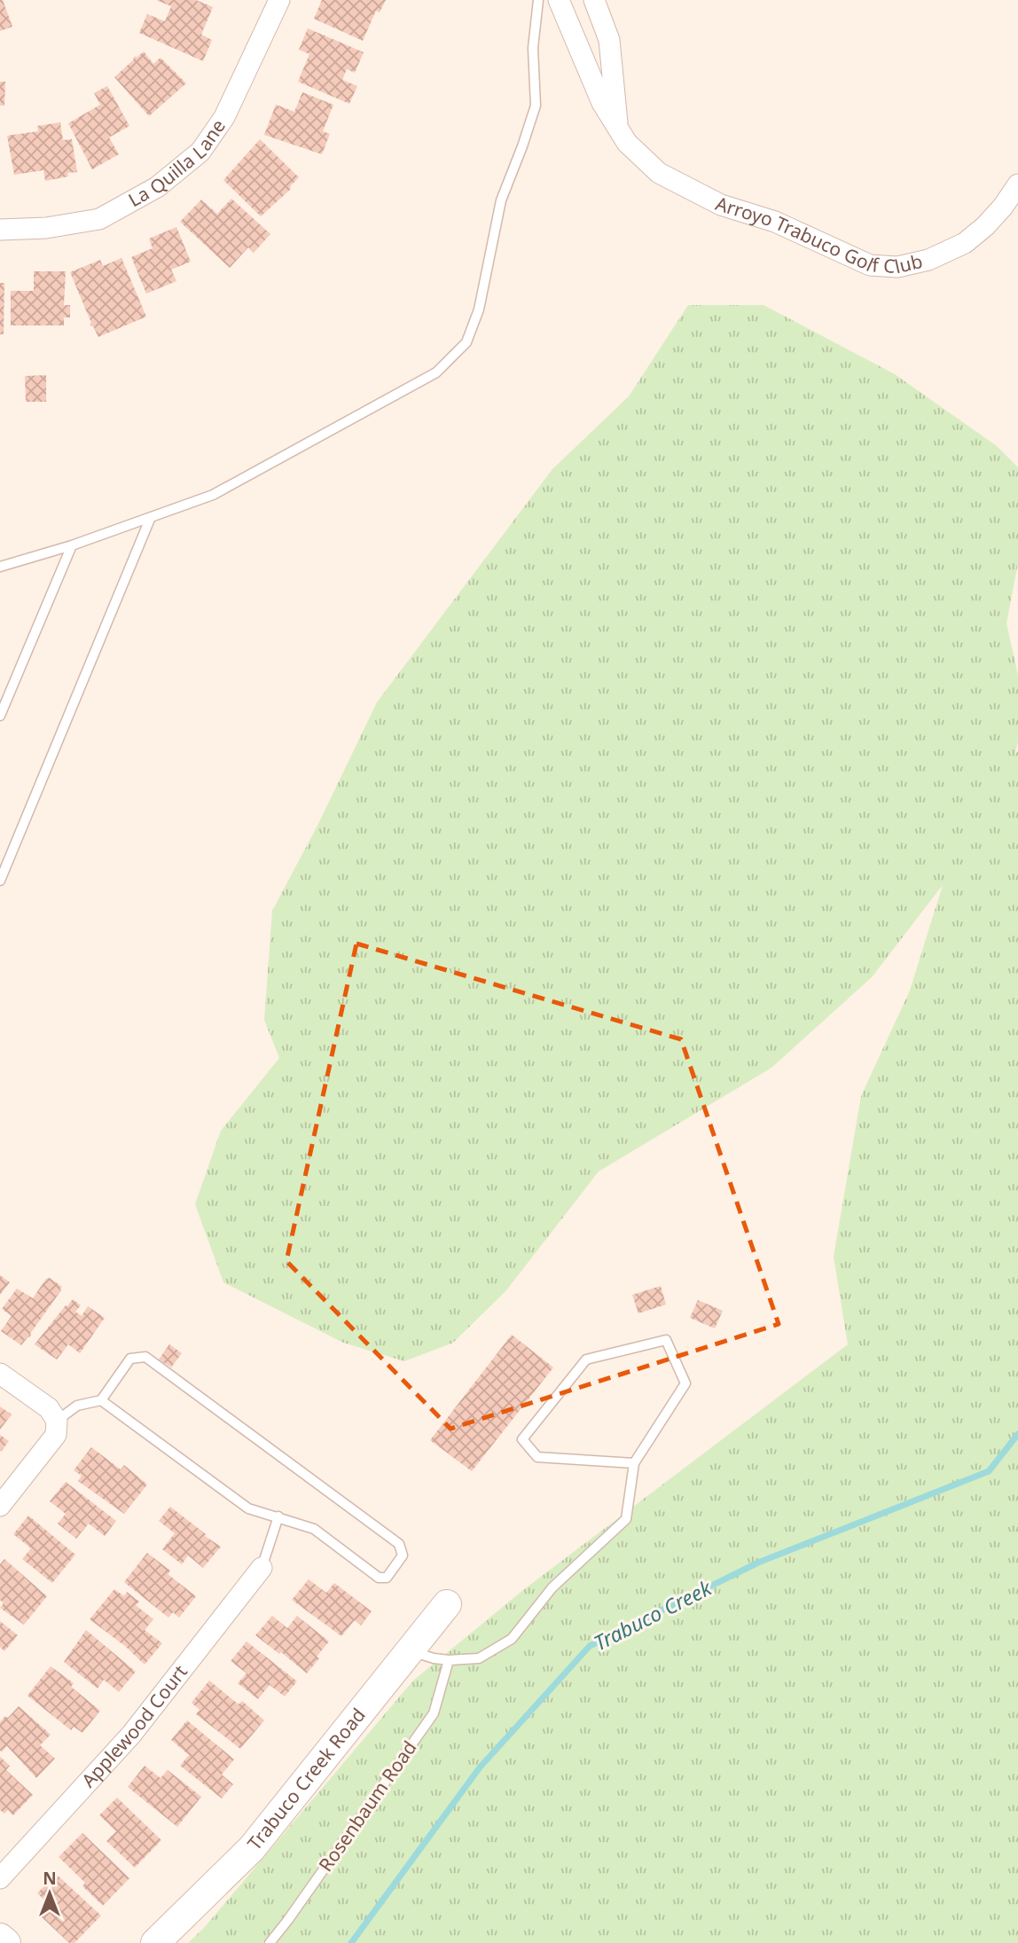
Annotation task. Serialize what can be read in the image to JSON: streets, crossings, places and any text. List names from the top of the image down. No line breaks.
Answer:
{"streets":{"street":["La Quilla Lane","Arroyo Trabuco Golf Club","Applewood Court","Trabuco Creek Road"],"lane":["Rosenbaum Road"]},"water":["Trabuco Creek"],"north":"top"}
